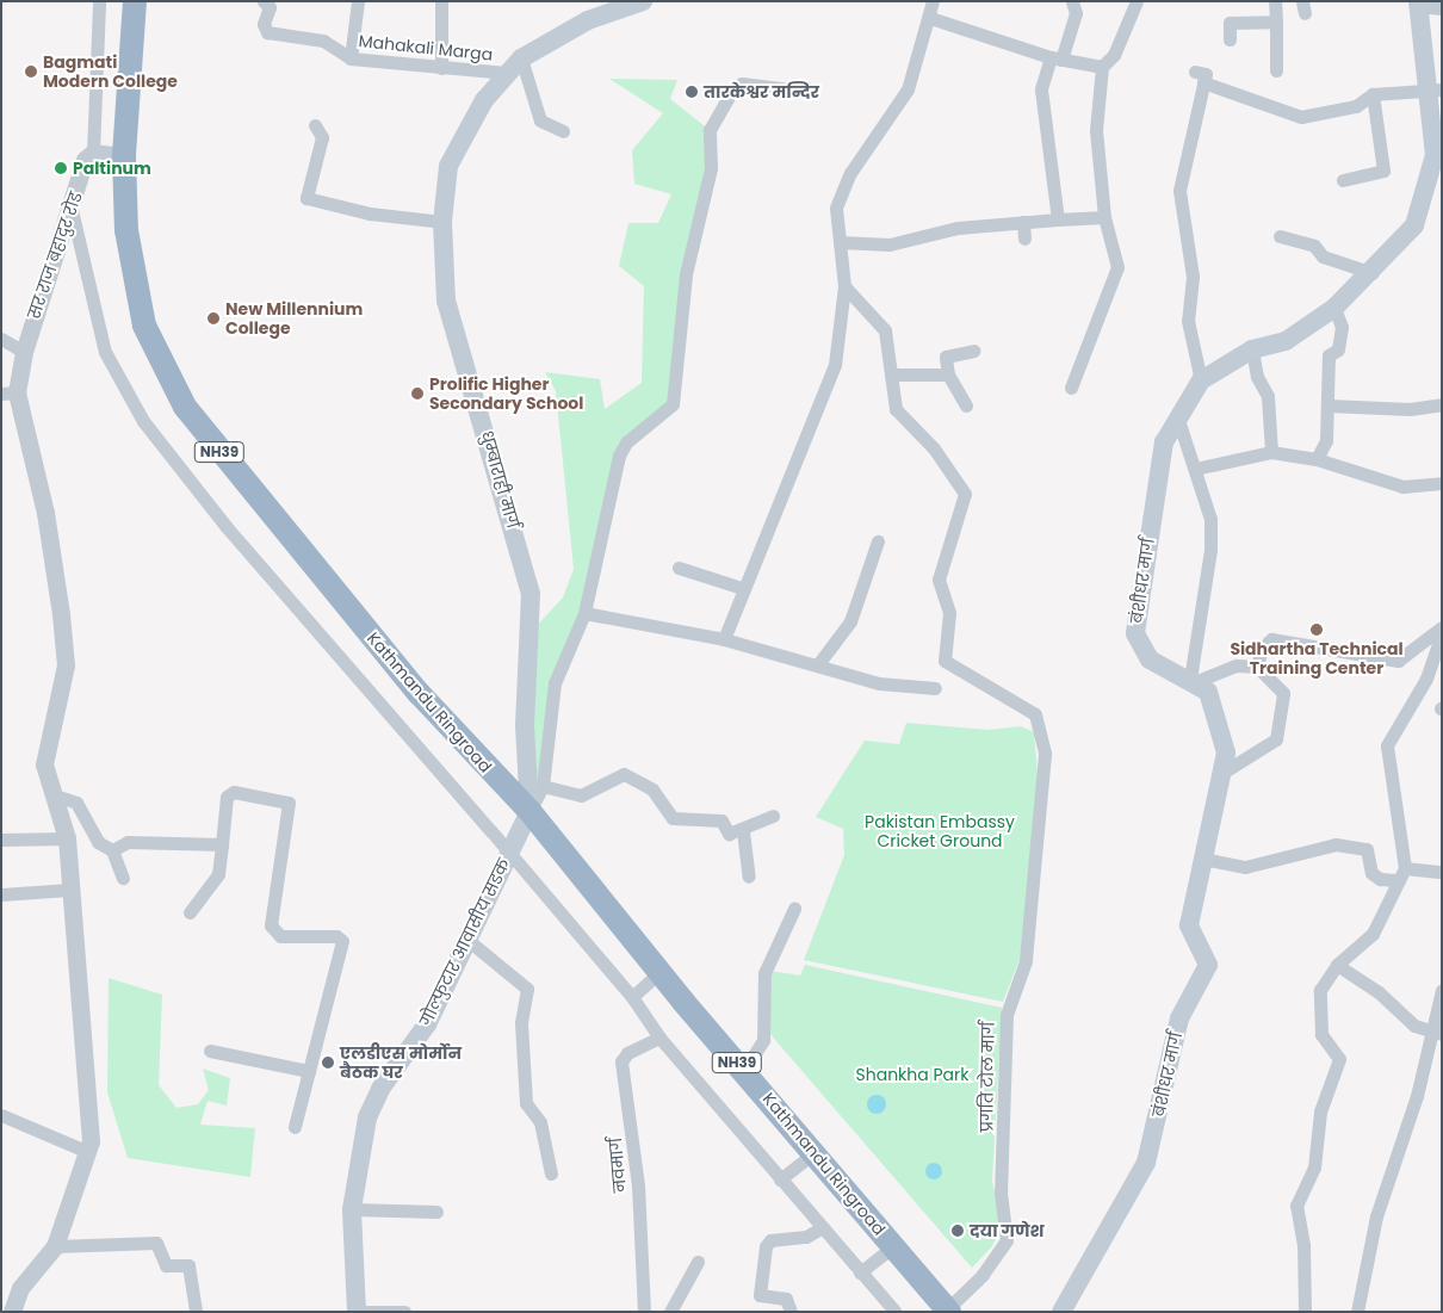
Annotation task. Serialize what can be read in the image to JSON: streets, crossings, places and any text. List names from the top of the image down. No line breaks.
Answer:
{"streets":{"highway":["NH39","Kathmandu Ringroad"],"main road":["धुम्बाराही मार्ग","बंशीधर मार्ग","गोल्फुटार आवासीय सडक"],"street":["Mahakali Marga","सर राज बहादुर रोड","प्रगति टोल मार्ग","नवमार्ग"]},"crossings":[["Mahakali Marga","धुम्बाराही मार्ग"],["धुम्बाराही मार्ग","Kathmandu Ringroad"],["धुम्बाराही मार्ग","गोल्फुटार आवासीय सडक"],["Kathmandu Ringroad","गोल्फुटार आवासीय सडक"],["Kathmandu Ringroad","प्रगति टोल मार्ग"]],"parks":["Pakistan Embassy Cricket Ground","Shankha Park"],"places":["Bagmati Modern College","तारकेश्वर मन्दिर","Paltinum","New Millennium College","Prolific Higher Secondary School","Sidhartha Technical Training Center","एलडीएस मोर्मोन बैठक घर","दया गणेश"]}
